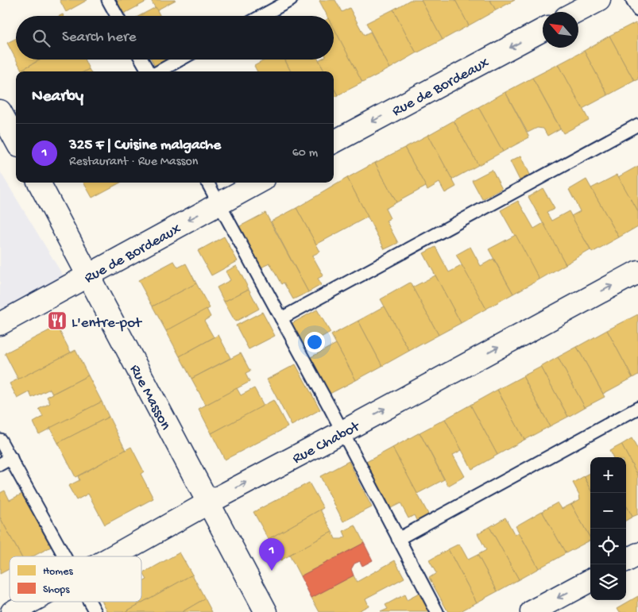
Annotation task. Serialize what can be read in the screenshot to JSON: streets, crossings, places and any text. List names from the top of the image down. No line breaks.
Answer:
{"streets":{"street":["Rue de Bordeaux","Rue Masson","Rue Chabot"]},"crossings":[["Rue de Bordeaux","Rue Masson"],["Rue Masson","Rue Chabot"]],"one_way":["Rue de Bordeaux","Rue Chabot"],"places":{"restaurant":["L'entre-pot"]},"legend":["Homes","Shops"],"north":"top left","page":{"search":"Search here","heading":"Nearby","list":[{"mark":"1","name":"325 F | Cuisine malgache","note":"Restaurant · Rue Masson","value":"60 m"}],"map_buttons":["+","−"],"pins":"1"}}
